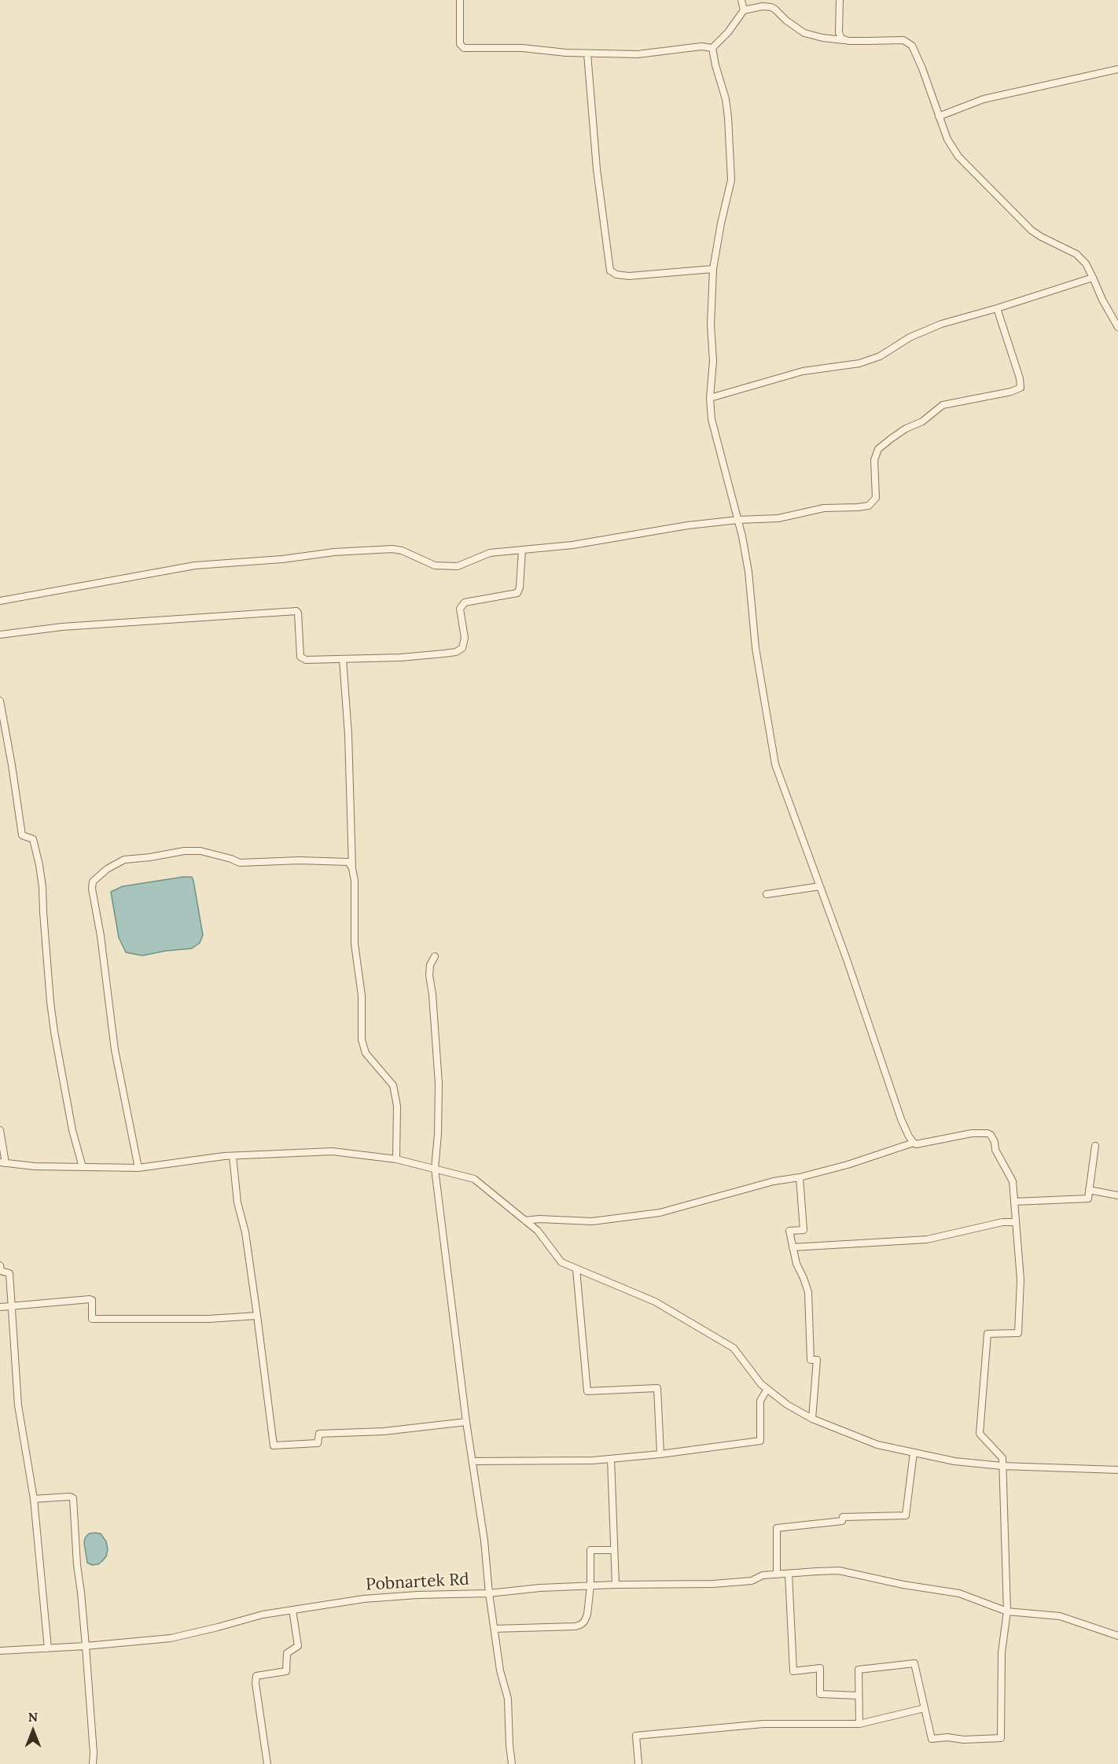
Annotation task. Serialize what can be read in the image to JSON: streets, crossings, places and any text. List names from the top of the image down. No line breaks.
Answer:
{"streets":{"street":["Pobnartek Rd"]},"north":"top"}
